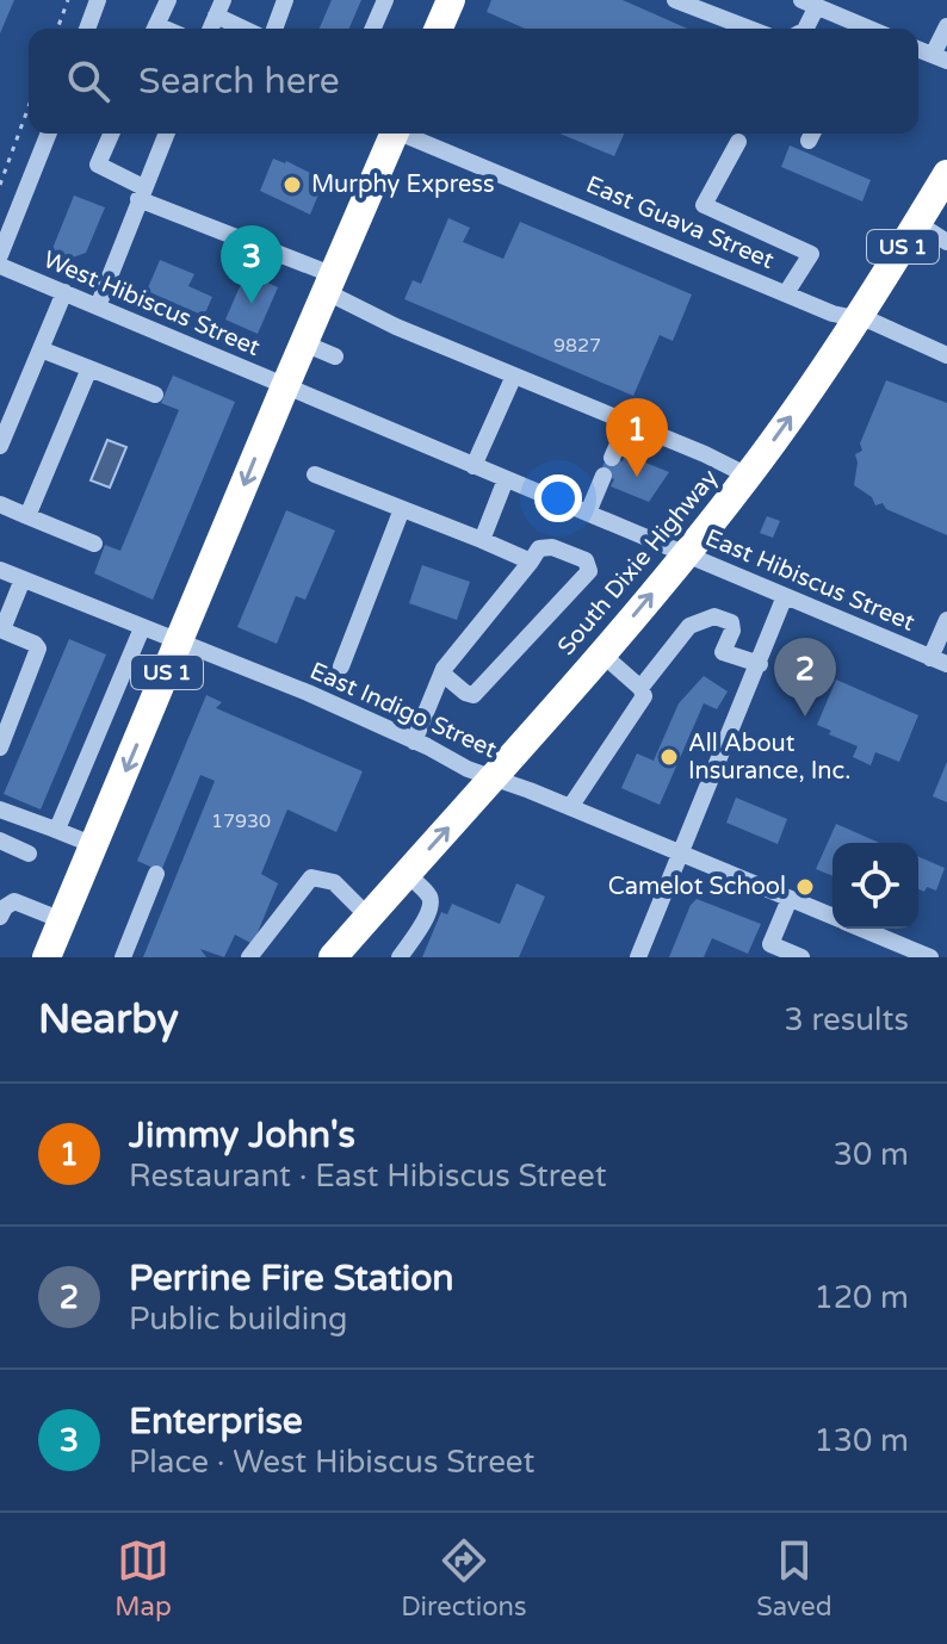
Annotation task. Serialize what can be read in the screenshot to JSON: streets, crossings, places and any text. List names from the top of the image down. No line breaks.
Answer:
{"streets":{"highway":["US 1","South Dixie Highway"],"street":["East Guava Street","West Hibiscus Street","East Hibiscus Street","East Indigo Street"]},"crossings":[["East Guava Street","South Dixie Highway"],["US 1","West Hibiscus Street"],["US 1","East Hibiscus Street"],["US 1","East Indigo Street"],["West Hibiscus Street","East Hibiscus Street"],["South Dixie Highway","East Hibiscus Street"],["South Dixie Highway","East Indigo Street"]],"one_way":["South Dixie Highway"],"places":["Murphy Express","All About Insurance, Inc.","Camelot School"],"house_numbers":["9827","17930"],"page":{"search":"Search here","pins":["3","1","2"],"heading":["Nearby","3 results"],"list":[{"mark":"1","name":"Jimmy John's","note":"Restaurant · East Hibiscus Street","value":"30 m"},{"mark":"2","name":"Perrine Fire Station","note":"Public building","value":"120 m"},{"mark":"3","name":"Enterprise","note":"Place · West Hibiscus Street","value":"130 m"}],"nav":["Map","Directions","Saved"]}}
